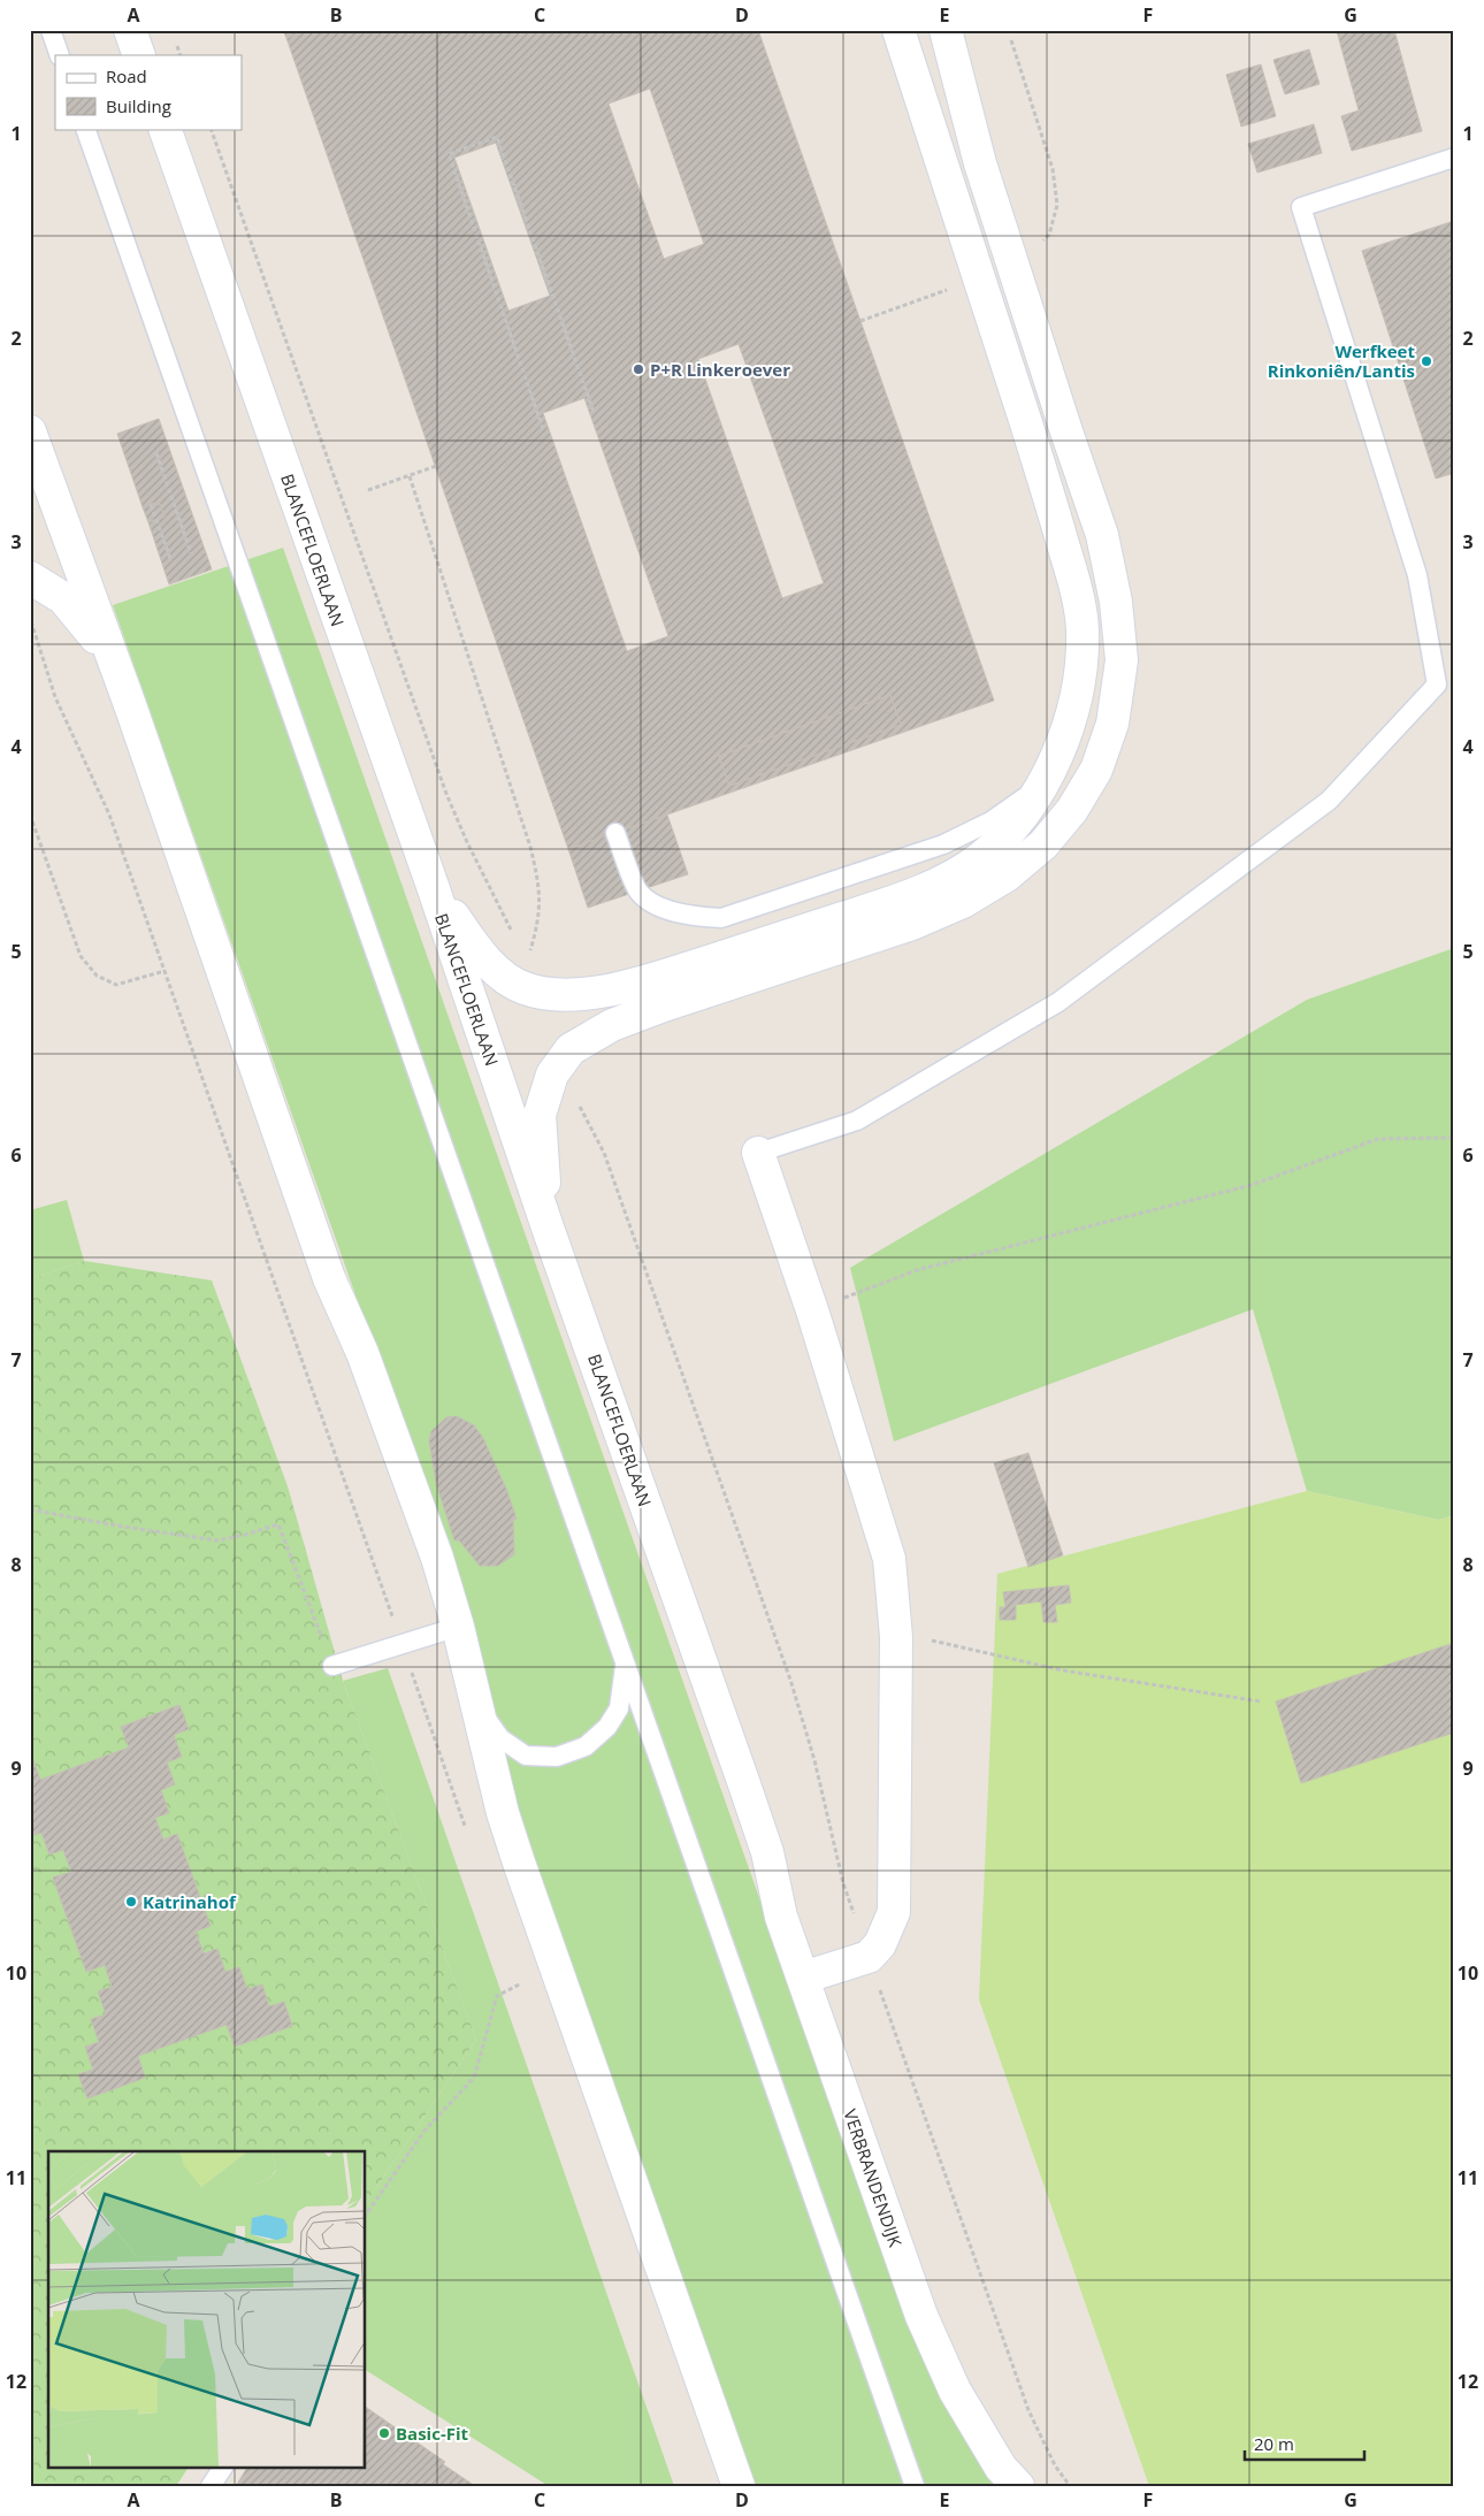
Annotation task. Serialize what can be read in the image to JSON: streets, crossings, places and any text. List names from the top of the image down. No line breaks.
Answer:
{"streets":{"main road":["BLANCEFLOERLAAN","VERBRANDENDIJK"]},"crossings":[["BLANCEFLOERLAAN","VERBRANDENDIJK"]],"places":["Werfkeet Rinkoniên/Lantis","P+R Linkeroever","Katrinahof","Basic-Fit"],"legend":["Road","Building"],"scale_bar":"20 m","grid":{"columns":["A","B","C","D","E","F","G"],"rows":["1","2","3","4","5","6","7","8","9","10","11","12"]}}
